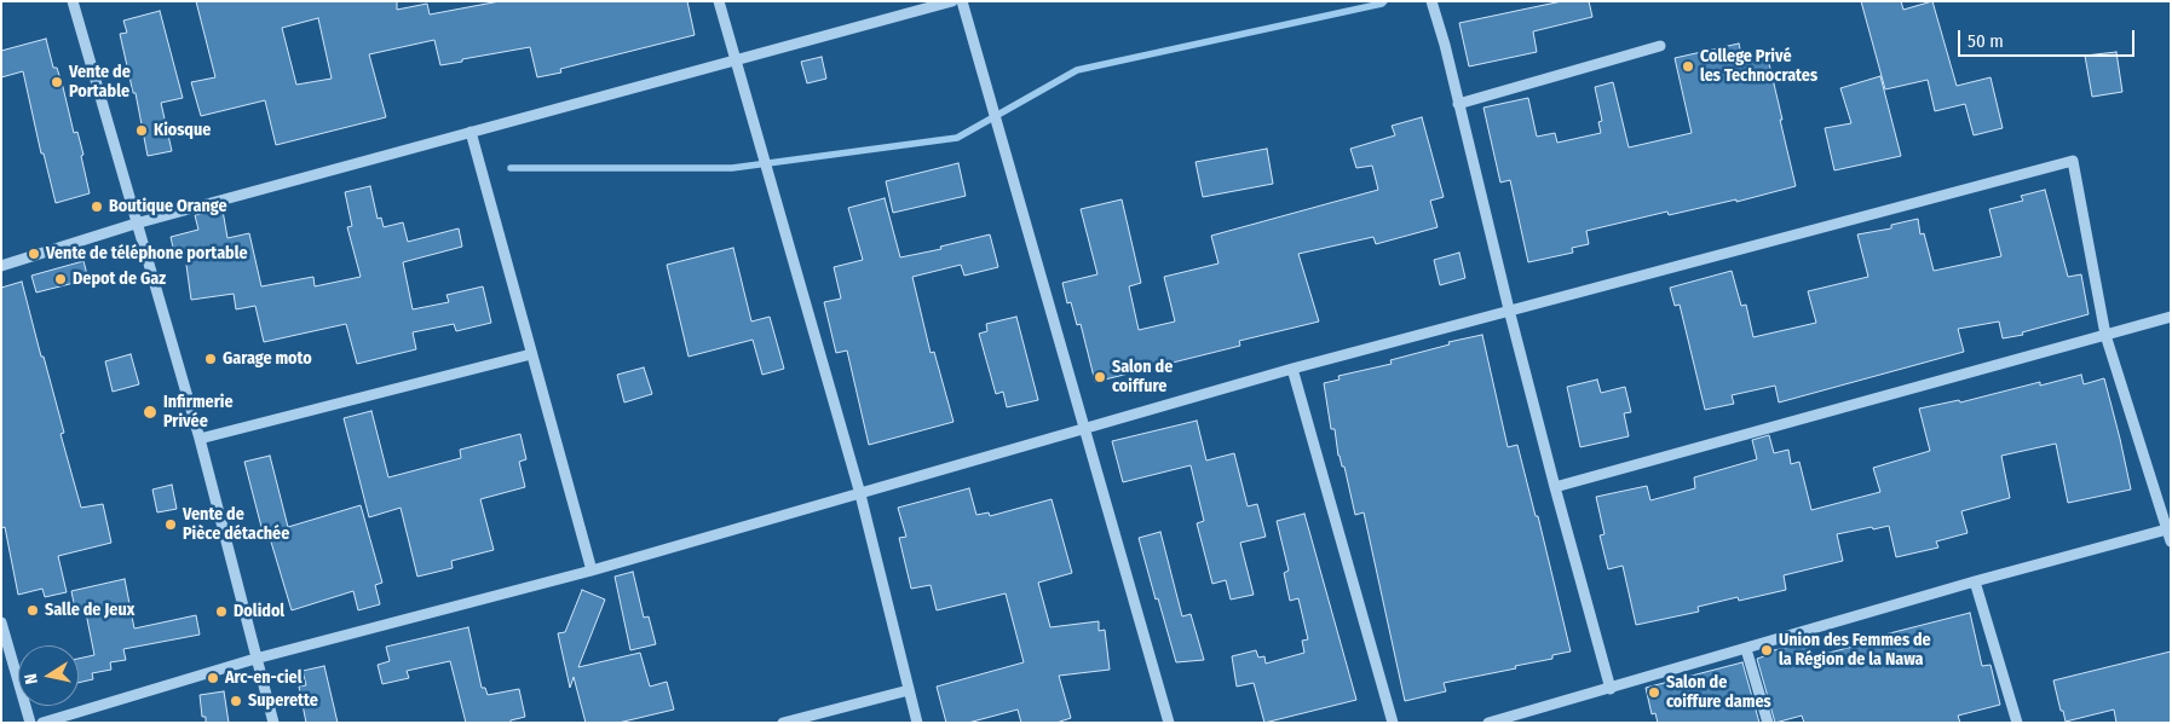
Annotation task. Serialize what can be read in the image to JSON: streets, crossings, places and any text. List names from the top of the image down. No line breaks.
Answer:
{"places":["College Privé les Technocrates","Vente de Portable","Kiosque","Boutique Orange","Vente de téléphone portable","Depot de Gaz","Garage moto","Salon de coiffure","Infirmerie Privée","Vente de Pièce détachée","Salle de Jeux","Dolidol","Union des Femmes de la Région de la Nawa","Arc-en-ciel","Salon de coiffure dames","Superette"],"scale_bar":"50 m","north":"left"}
